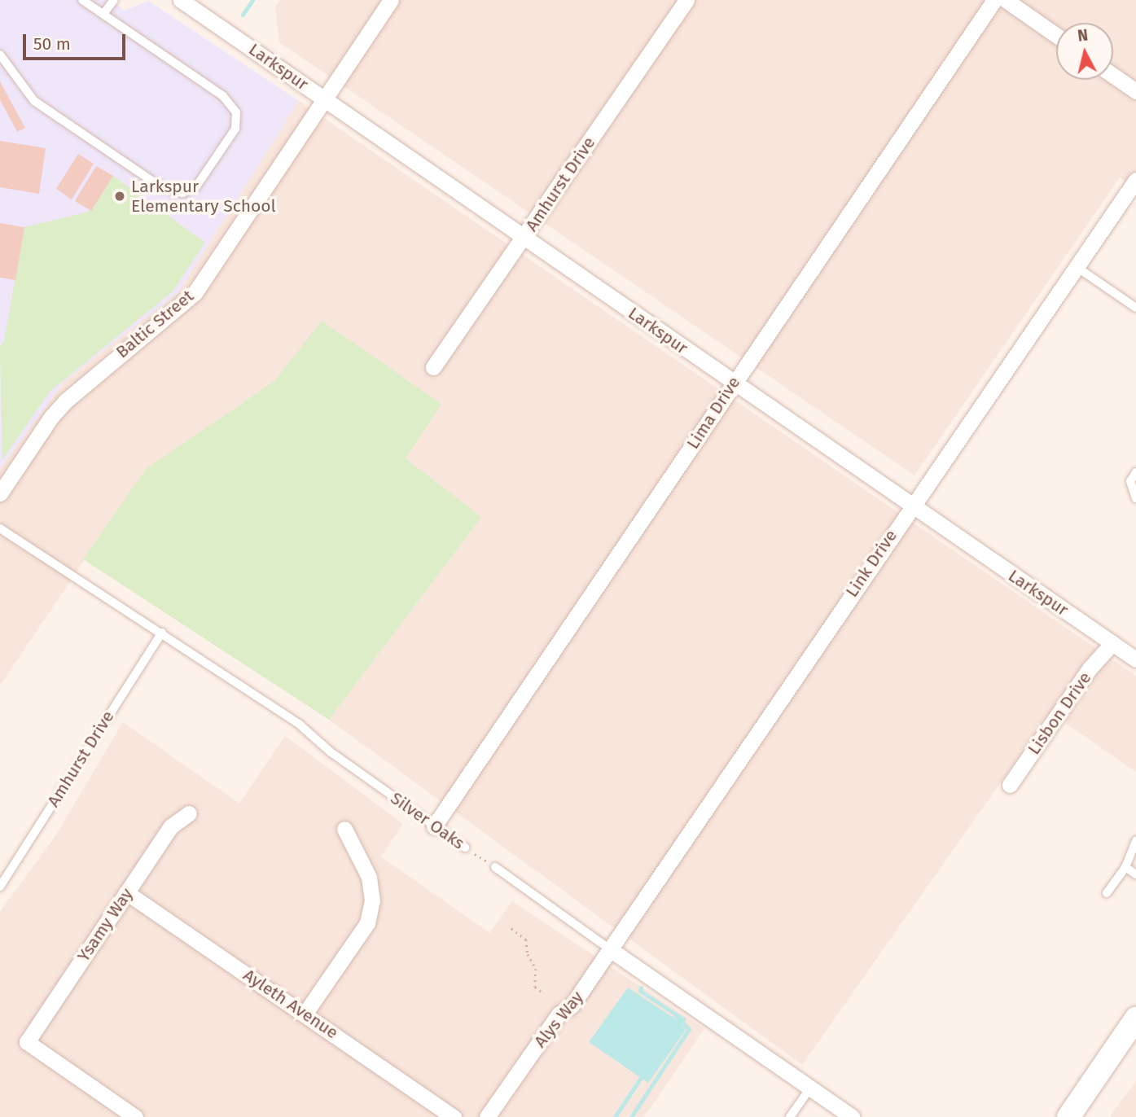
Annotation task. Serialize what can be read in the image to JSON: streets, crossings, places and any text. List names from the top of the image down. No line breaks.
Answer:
{"streets":{"street":["Larkspur","Amhurst Drive","Baltic Street","Lima Drive","Link Drive","Lisbon Drive","Ysamy Way","Ayleth Avenue","Alys Way"],"lane":["Silver Oaks"]},"crossings":[["Larkspur","Amhurst Drive"],["Larkspur","Baltic Street"],["Larkspur","Lima Drive"],["Larkspur","Link Drive"],["Larkspur","Lisbon Drive"],["Amhurst Drive","Silver Oaks"],["Lima Drive","Silver Oaks"],["Link Drive","Alys Way"],["Ysamy Way","Ayleth Avenue"]],"places":["Larkspur Elementary School"],"scale_bar":"50 m","north":"top"}
